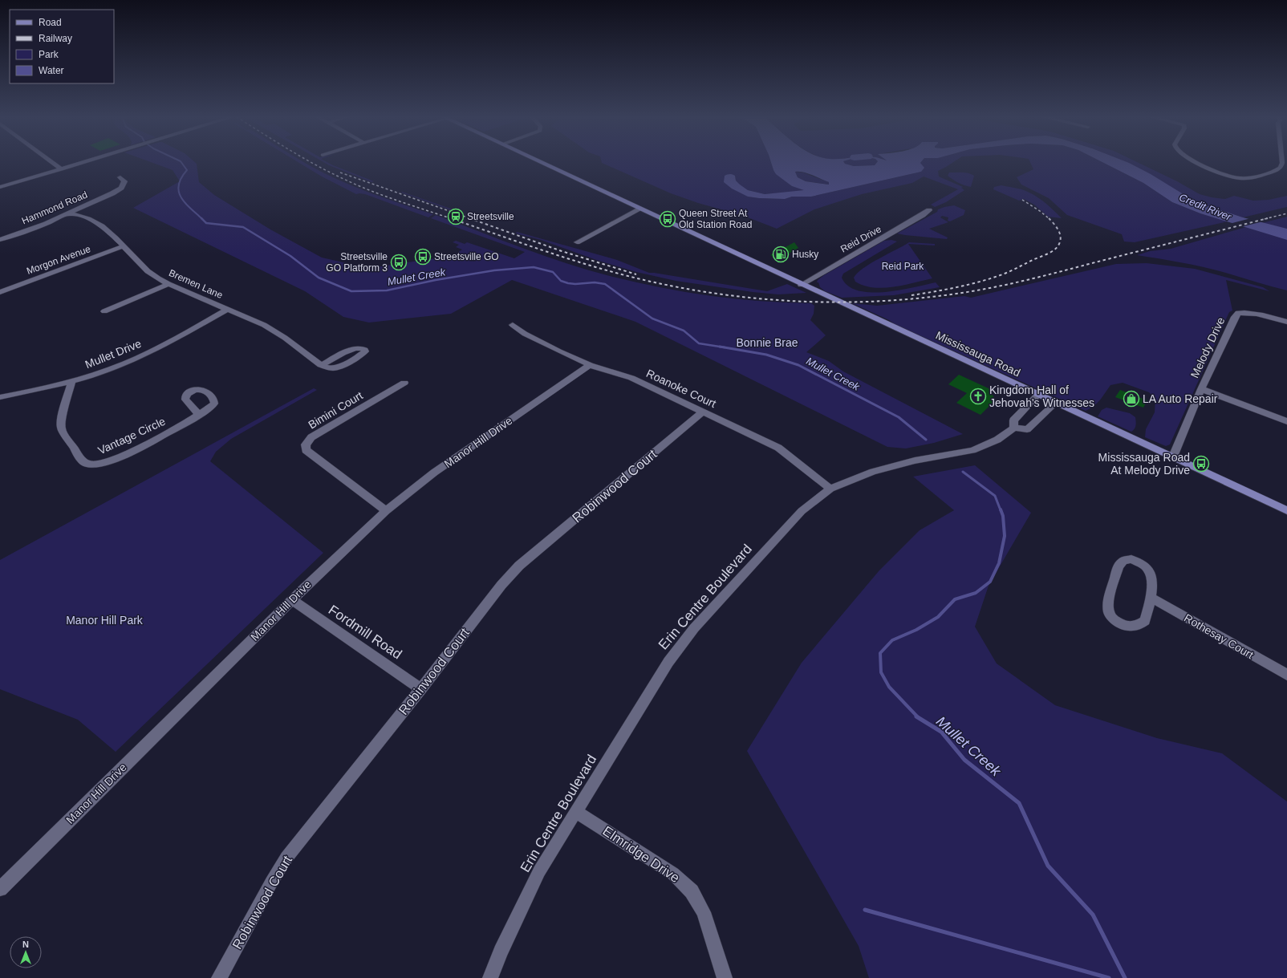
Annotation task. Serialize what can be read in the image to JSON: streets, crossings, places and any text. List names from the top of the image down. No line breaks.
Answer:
{"streets":{"main road":["Mississauga Road"],"street":["Hammond Road","Reid Drive","Morgon Avenue","Bremen Lane","Melody Drive","Mullet Drive","Roanoke Court","Bimini Court","Vantage Circle","Manor Hill Drive","Robinwood Court","Erin Centre Boulevard","Fordmill Road","Rothesay Court","Elmridge Drive"]},"crossings":[["Hammond Road","Bremen Lane"],["Reid Drive","Mississauga Road"],["Morgon Avenue","Bremen Lane"],["Bremen Lane","Mullet Drive"],["Melody Drive","Mississauga Road"],["Mullet Drive","Vantage Circle"],["Roanoke Court","Manor Hill Drive"],["Roanoke Court","Robinwood Court"],["Roanoke Court","Erin Centre Boulevard"],["Bimini Court","Manor Hill Drive"],["Manor Hill Drive","Fordmill Road"],["Robinwood Court","Fordmill Road"],["Erin Centre Boulevard","Elmridge Drive"]],"water":["Credit River","Mullet Creek"],"parks":["Reid Park","Bonnie Brae","Manor Hill Park"],"places":{"station":["Streetsville"],"bus stop":["Queen Street At Old Station Road","Streetsville GO","Streetsville GO Platform 3","Mississauga Road At Melody Drive"],"fuel station":["Husky"],"church":["Kingdom Hall of Jehovah's Witnesses"],"shop":["LA Auto Repair"]},"legend":["Road","Railway","Park","Water"],"north":"top"}
